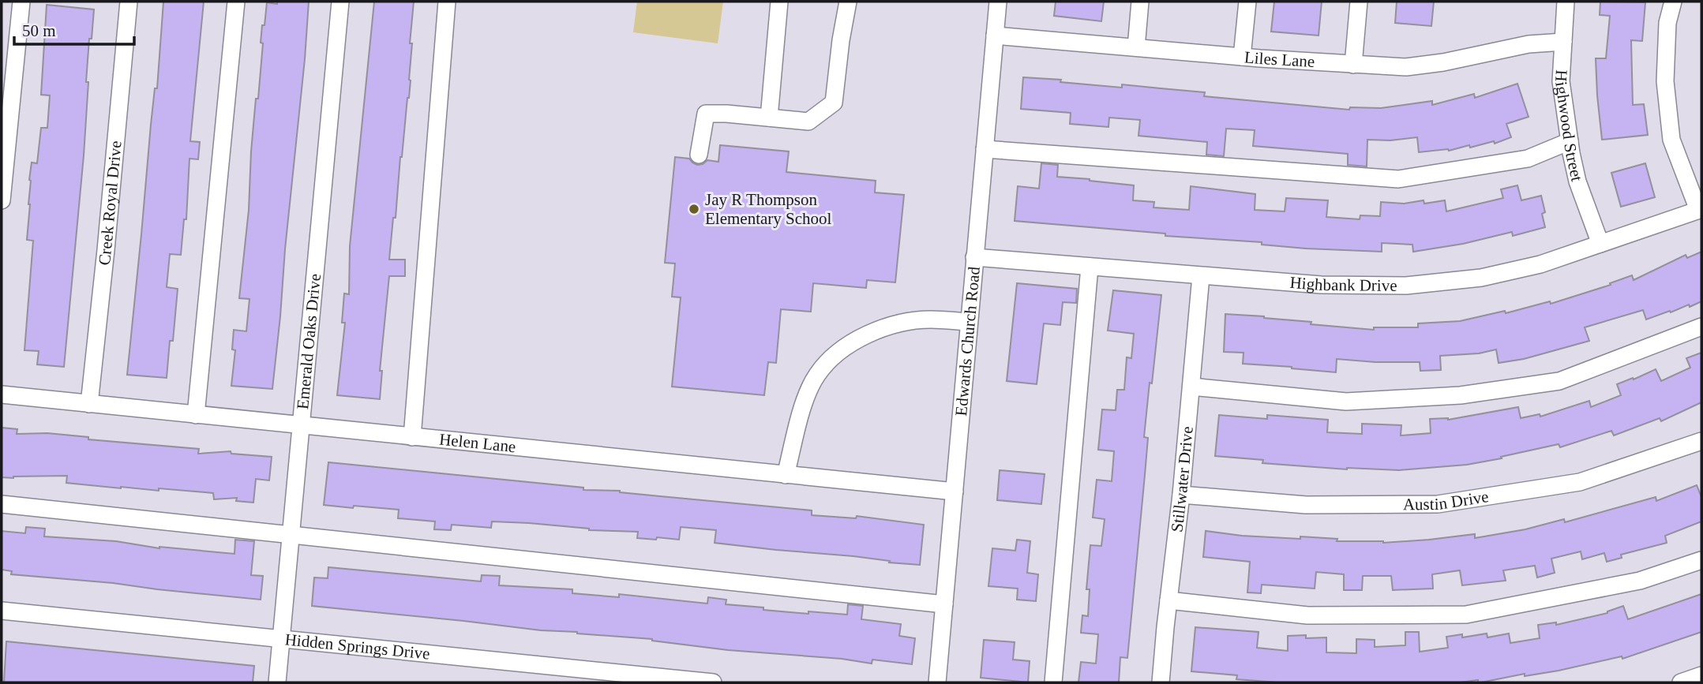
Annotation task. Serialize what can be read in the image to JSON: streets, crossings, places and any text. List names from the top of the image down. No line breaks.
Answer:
{"streets":{"street":["Liles Lane","Highwood Street","Creek Royal Drive","Highbank Drive","Emerald Oaks Drive","Edwards Church Road","Helen Lane","Stillwater Drive","Austin Drive","Hidden Springs Drive"]},"crossings":[["Liles Lane","Highwood Street"],["Liles Lane","Edwards Church Road"],["Highwood Street","Highbank Drive"],["Creek Royal Drive","Helen Lane"],["Highbank Drive","Edwards Church Road"],["Highbank Drive","Stillwater Drive"],["Emerald Oaks Drive","Helen Lane"],["Emerald Oaks Drive","Hidden Springs Drive"],["Edwards Church Road","Helen Lane"],["Stillwater Drive","Austin Drive"]],"places":["Jay R Thompson Elementary School"],"scale_bar":"50 m"}
